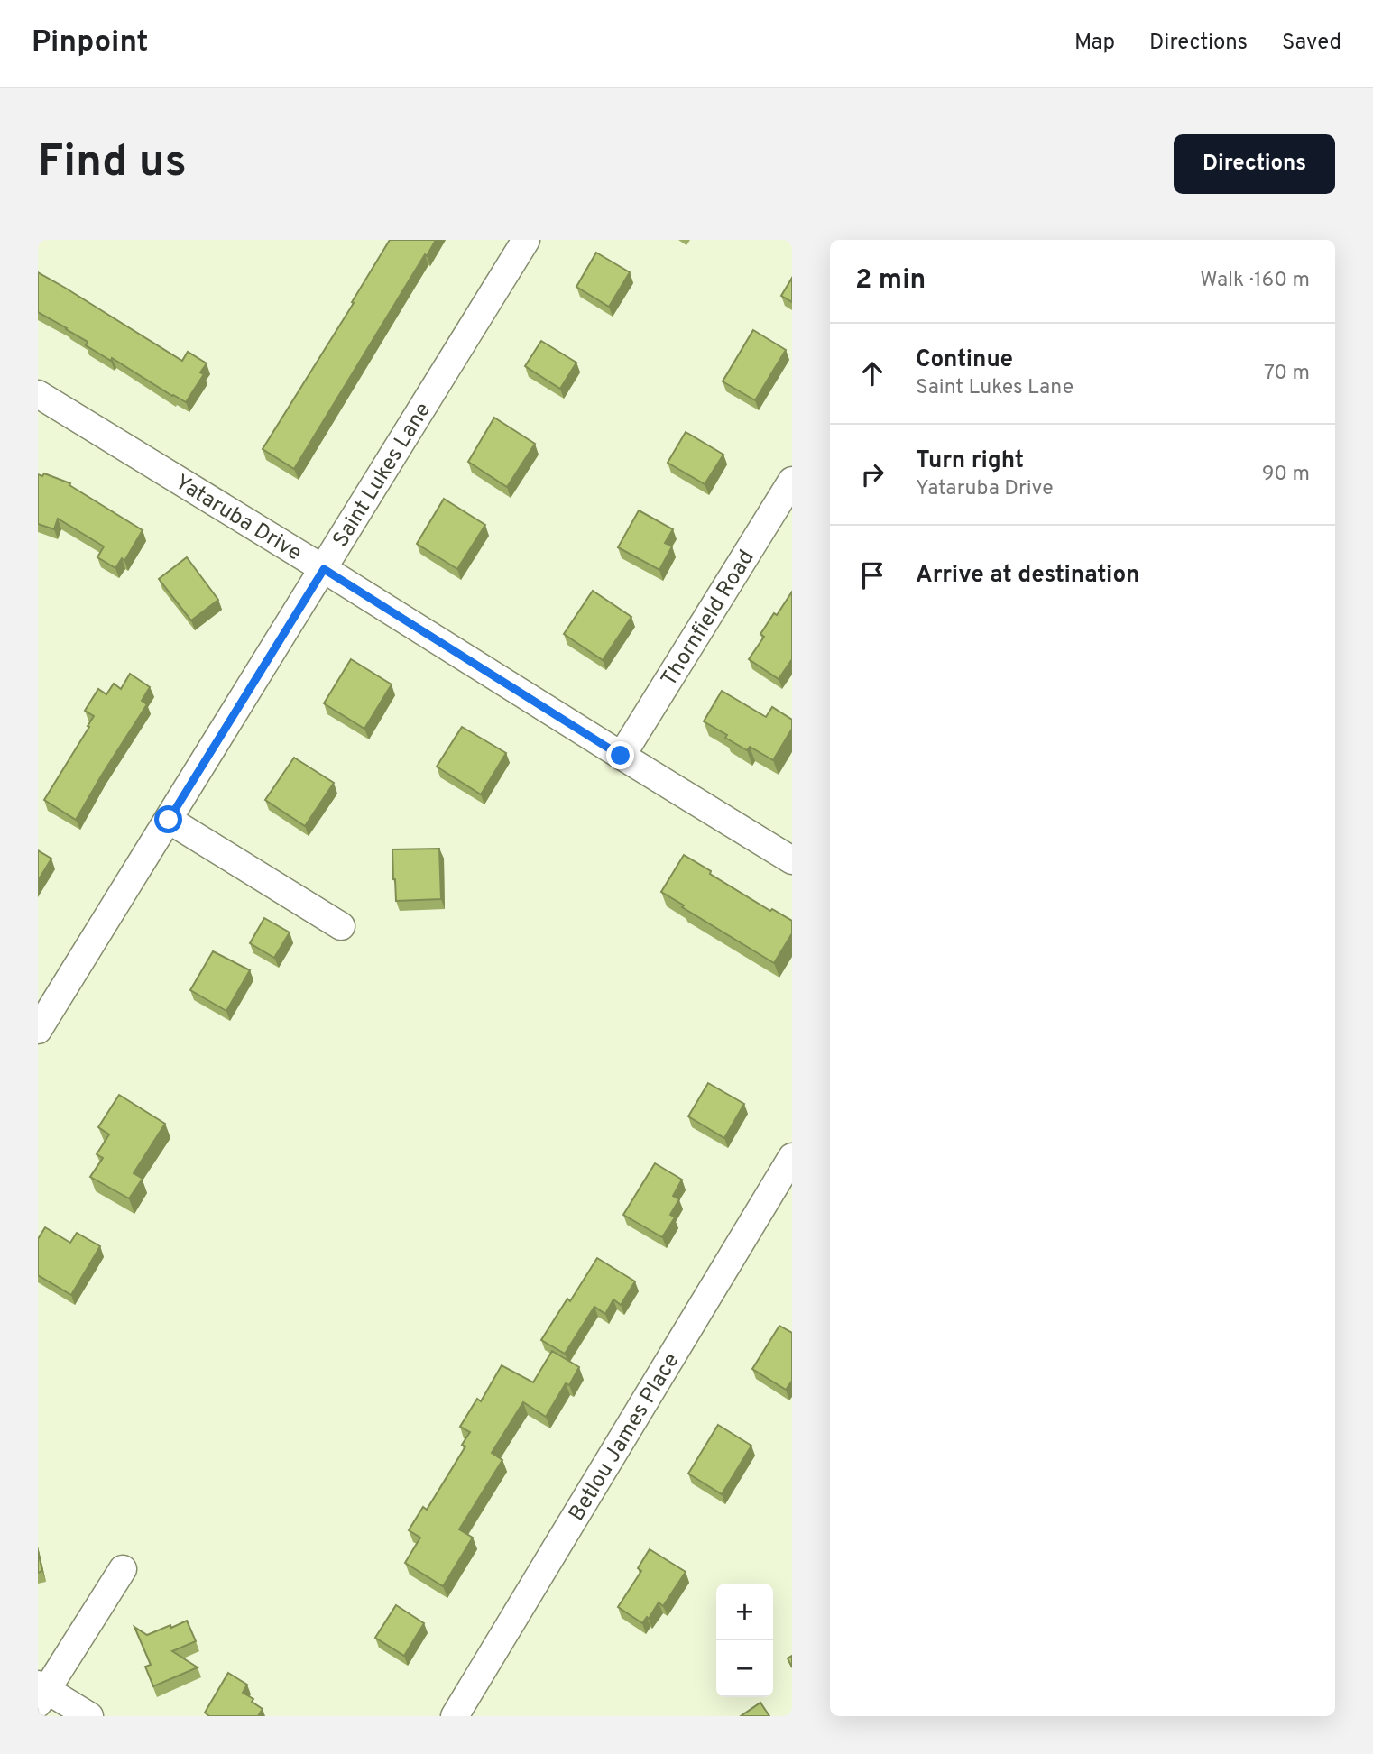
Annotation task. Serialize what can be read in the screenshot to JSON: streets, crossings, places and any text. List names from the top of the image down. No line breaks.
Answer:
{"streets":{"street":["Saint Lukes Lane","Yataruba Drive","Thornfield Road","Betlou James Place"]},"crossings":[["Saint Lukes Lane","Yataruba Drive"],["Yataruba Drive","Thornfield Road"]],"page":{"header":"Pinpoint","nav":["Map","Directions","Saved"],"buttons":"Directions","title":"Find us","heading":["2 min","Walk · 160 m"],"list":[["Continue","Saint Lukes Lane","70 m"],["Turn right","Yataruba Drive","90 m"],"Arrive at destination"],"map_buttons":["+","−"]}}
